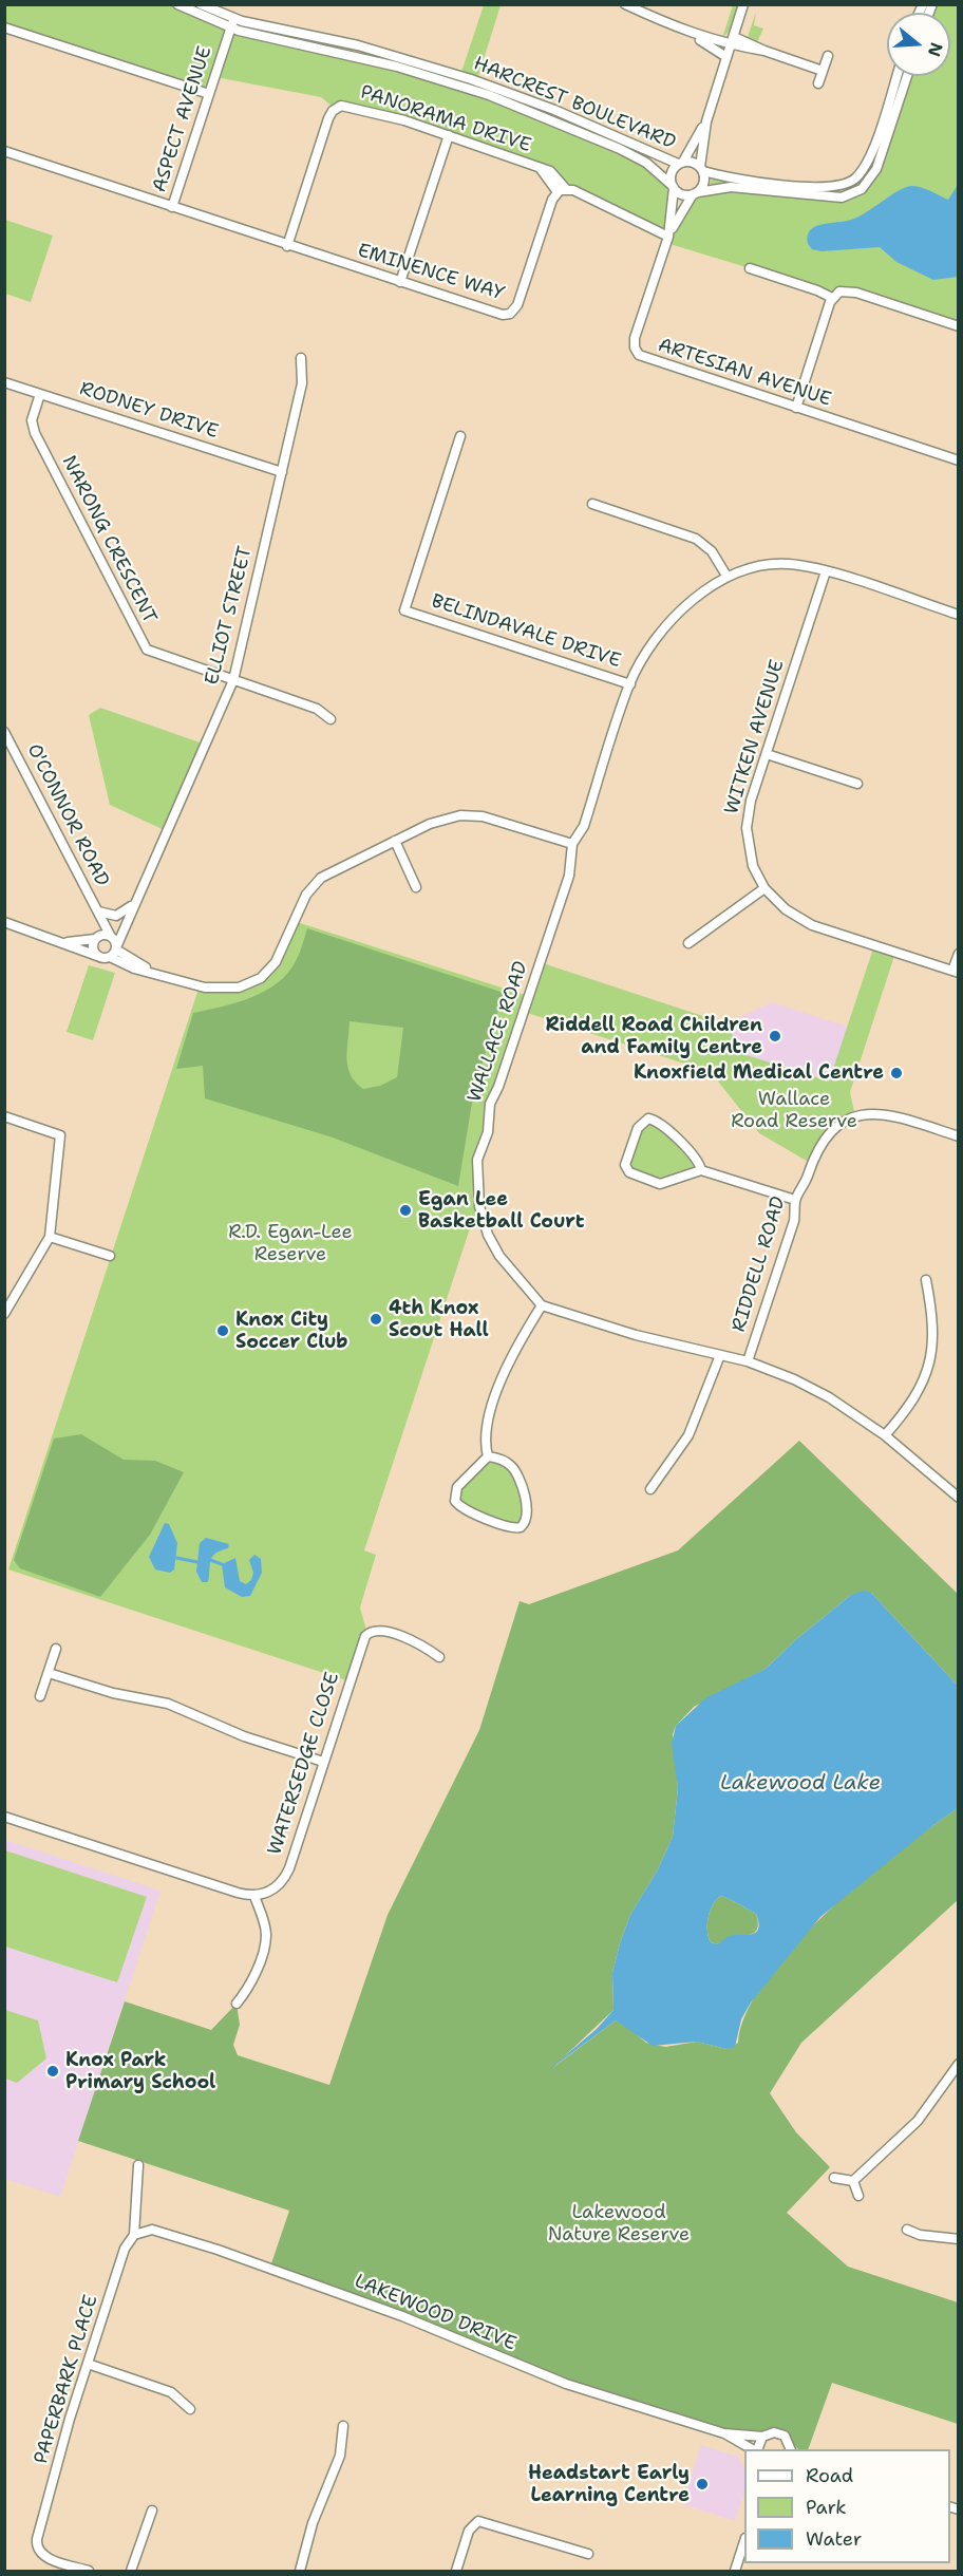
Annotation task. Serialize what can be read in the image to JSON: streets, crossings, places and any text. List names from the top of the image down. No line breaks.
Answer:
{"streets":{"street":["HARCREST BOULEVARD","ASPECT AVENUE","PANORAMA DRIVE","EMINENCE WAY","ARTESIAN AVENUE","RODNEY DRIVE","NARONG CRESCENT","ELLIOT STREET","BELINDAVALE DRIVE","WITKEN AVENUE","O'CONNOR ROAD","WALLACE ROAD","RIDDELL ROAD","WATERSEDGE CLOSE","LAKEWOOD DRIVE","PAPERBARK PLACE"]},"crossings":[["HARCREST BOULEVARD","ASPECT AVENUE"],["HARCREST BOULEVARD","ARTESIAN AVENUE"],["ASPECT AVENUE","EMINENCE WAY"],["PANORAMA DRIVE","EMINENCE WAY"],["RODNEY DRIVE","NARONG CRESCENT"],["RODNEY DRIVE","ELLIOT STREET"],["NARONG CRESCENT","ELLIOT STREET"],["ELLIOT STREET","O'CONNOR ROAD"],["BELINDAVALE DRIVE","WALLACE ROAD"],["WITKEN AVENUE","WALLACE ROAD"],["LAKEWOOD DRIVE","PAPERBARK PLACE"]],"water":["Lakewood Lake"],"parks":["Wallace Road Reserve","R.D. Egan-Lee Reserve","Lakewood Nature Reserve"],"places":["Riddell Road Children and Family Centre","Knoxfield Medical Centre","Egan Lee Basketball Court","4th Knox Scout Hall","Knox City Soccer Club","Knox Park Primary School","Headstart Early Learning Centre"],"legend":["Road","Park","Water"],"north":"right"}
